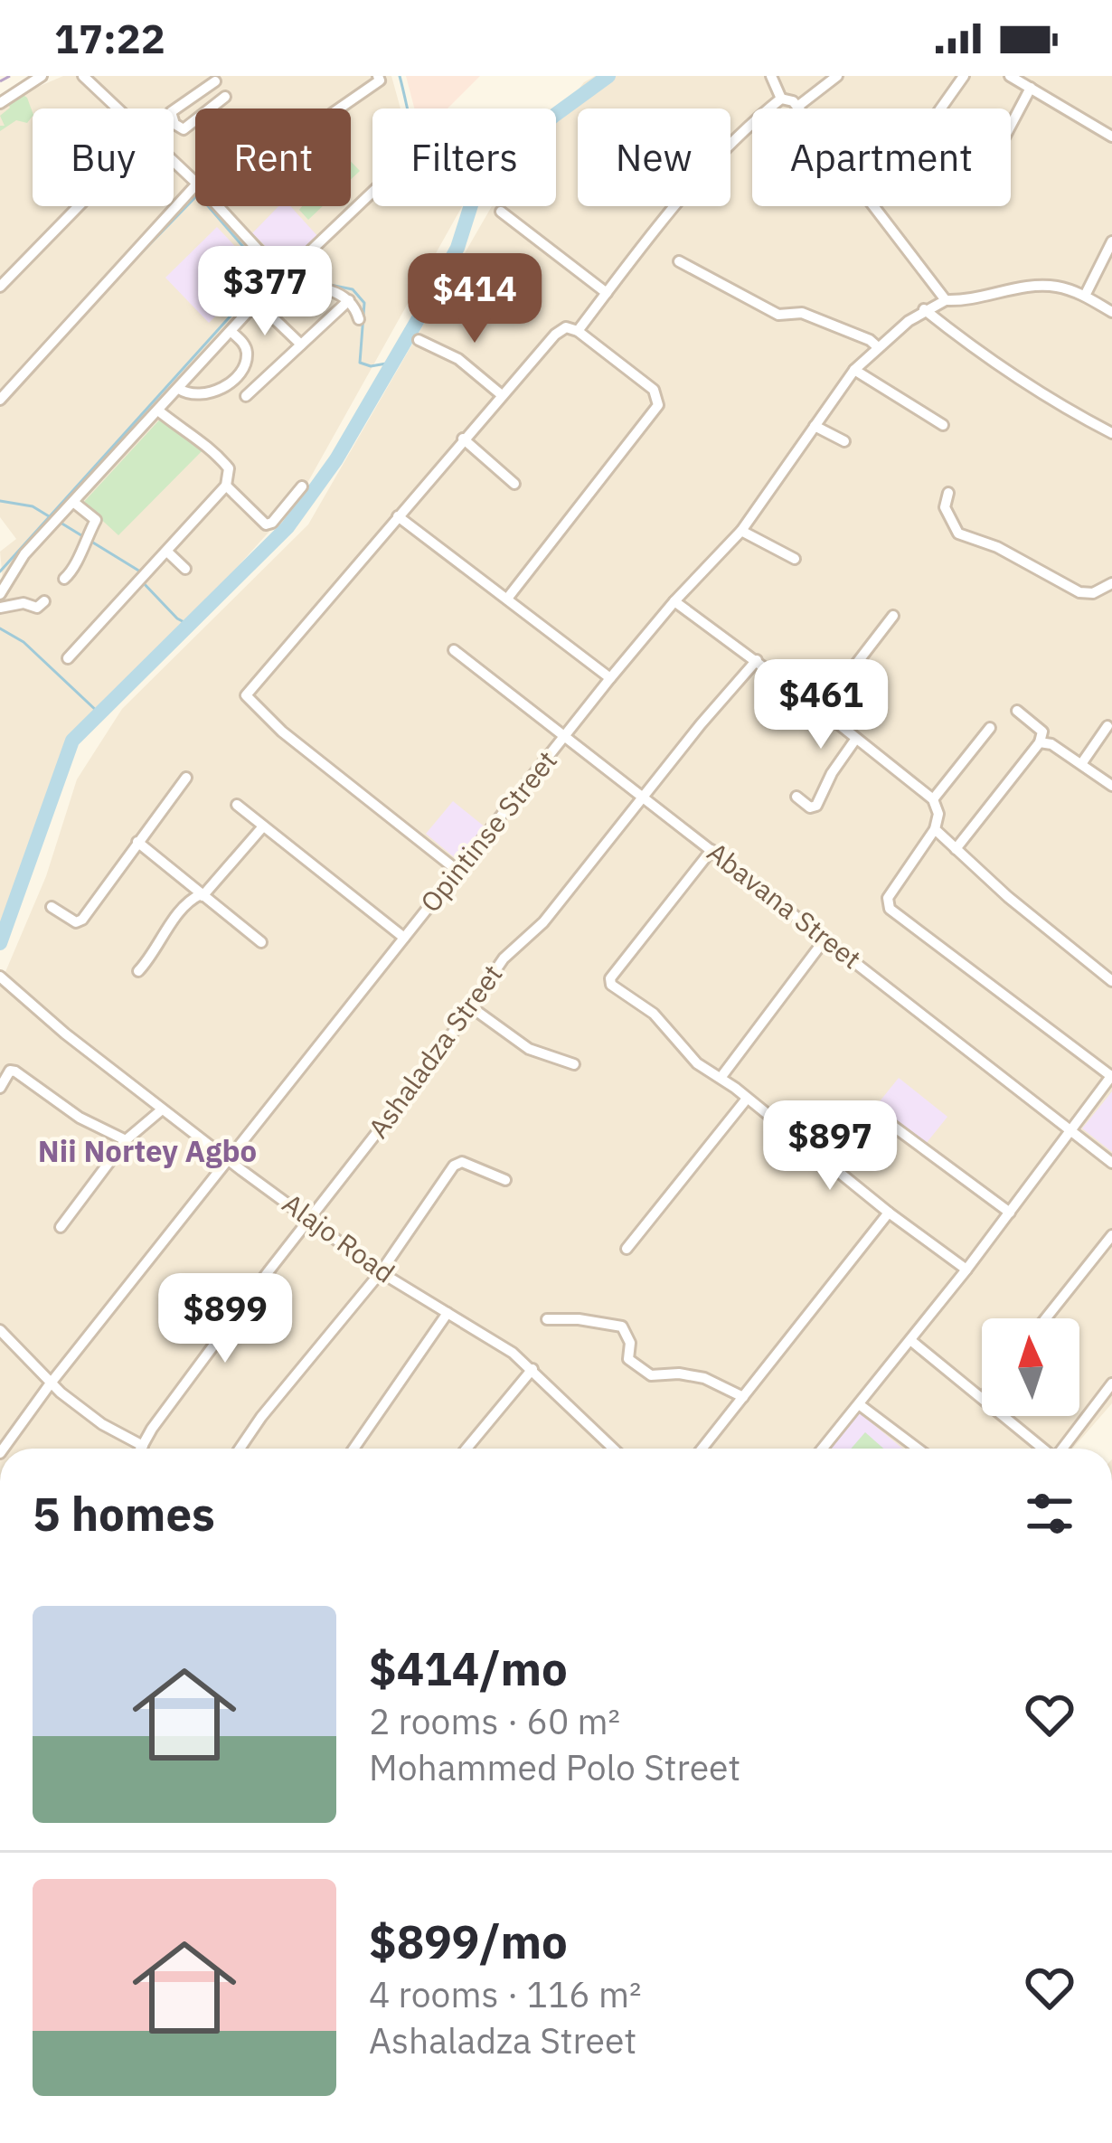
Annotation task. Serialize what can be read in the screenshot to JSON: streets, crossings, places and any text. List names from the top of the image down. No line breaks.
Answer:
{"streets":{"street":["Opintinse Street","Abavana Street","Ashaladza Street","Alajo Road"]},"crossings":[["Opintinse Street","Abavana Street"],["Opintinse Street","Alajo Road"],["Abavana Street","Ashaladza Street"],["Ashaladza Street","Alajo Road"]],"districts":["Nii Nortey Agbo"],"north":"top","page":{"status":"17:22","chip":["Buy","Rent","Filters","New","Apartment"],"price":["$377","$414","$461","$897","$899"],"heading":"5 homes","list":[{"name":"$414/mo","note":"2 rooms · 60 m² · Mohammed Polo Street"},{"name":"$899/mo","note":"4 rooms · 116 m² · Ashaladza Street"}]}}
